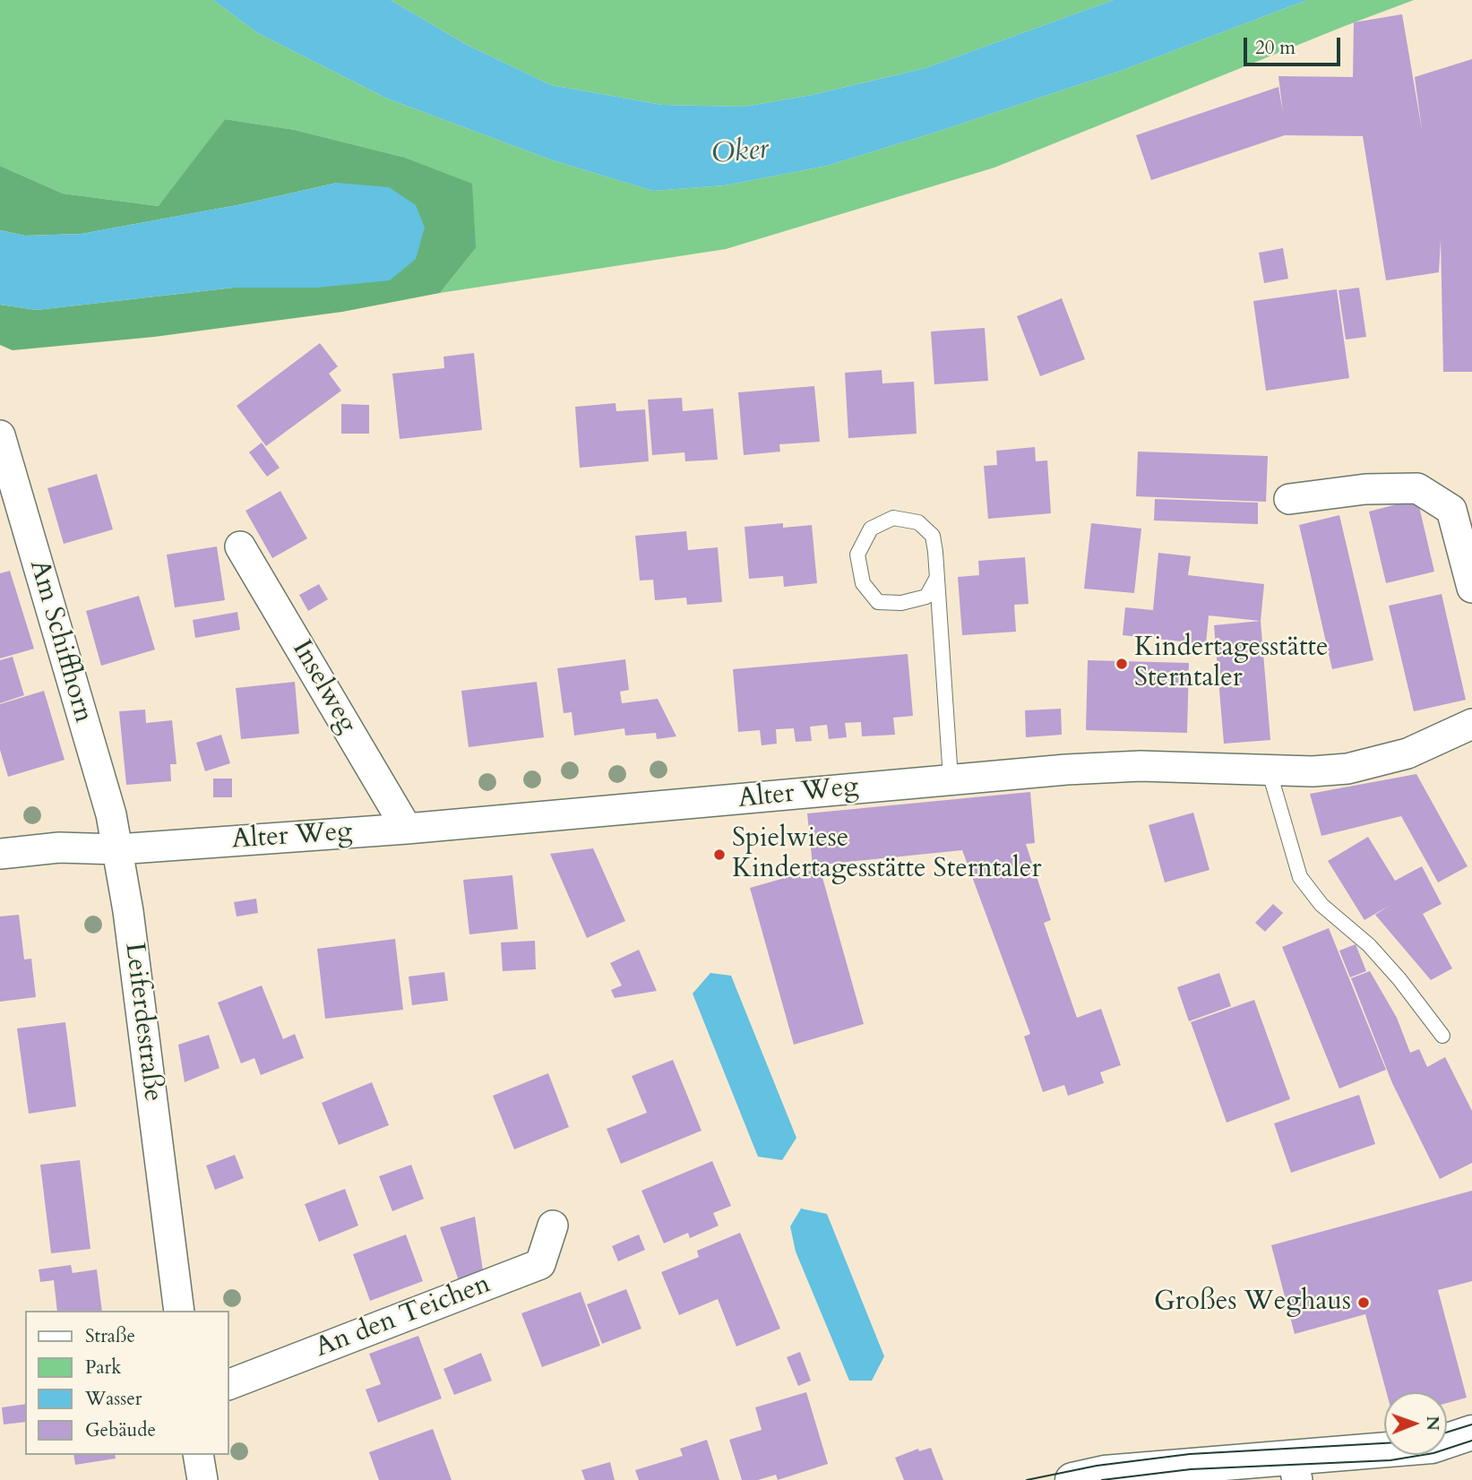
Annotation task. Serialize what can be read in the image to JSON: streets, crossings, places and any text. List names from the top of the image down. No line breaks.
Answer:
{"streets":{"street":["Am Schiffhorn","Inselweg","Alter Weg","Leiferdestraße","An den Teichen"]},"crossings":[["Am Schiffhorn","Alter Weg"],["Am Schiffhorn","Leiferdestraße"],["Inselweg","Alter Weg"],["Alter Weg","Leiferdestraße"]],"water":["Oker"],"places":["Kindertagesstätte Sterntaler","Spielwiese Kindertagesstätte Sterntaler","Großes Weghaus"],"legend":["Straße","Park","Wasser","Gebäude"],"scale_bar":"20 m","north":"right"}
